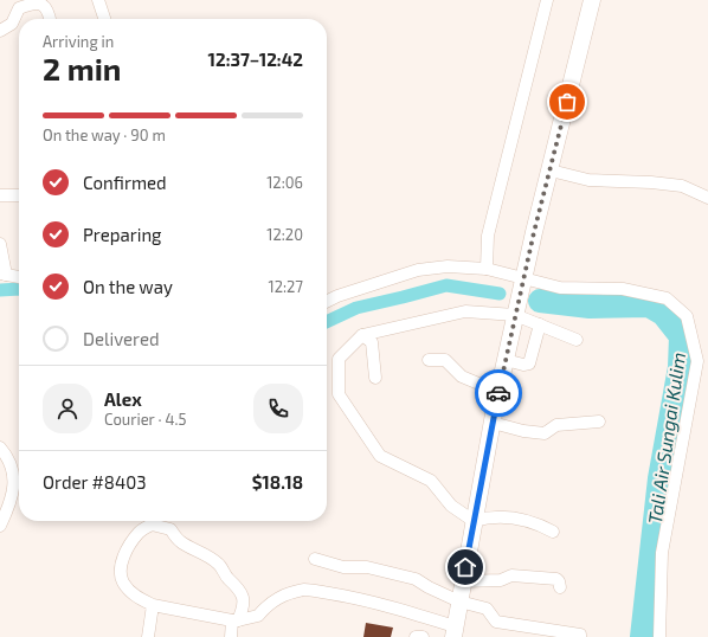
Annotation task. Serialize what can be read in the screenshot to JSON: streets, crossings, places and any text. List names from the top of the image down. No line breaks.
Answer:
{"water":["Tali Air Sungai Kulim"],"page":{"heading":["2 min","Arriving in","12:37–12:42"],"panel":["Alex","Courier · 4.5","Order #8403","$18.18"],"bar":"On the way · 90 m","list":[["Confirmed","12:06"],["Preparing","12:20"],["On the way","12:27"],"Delivered"]}}
